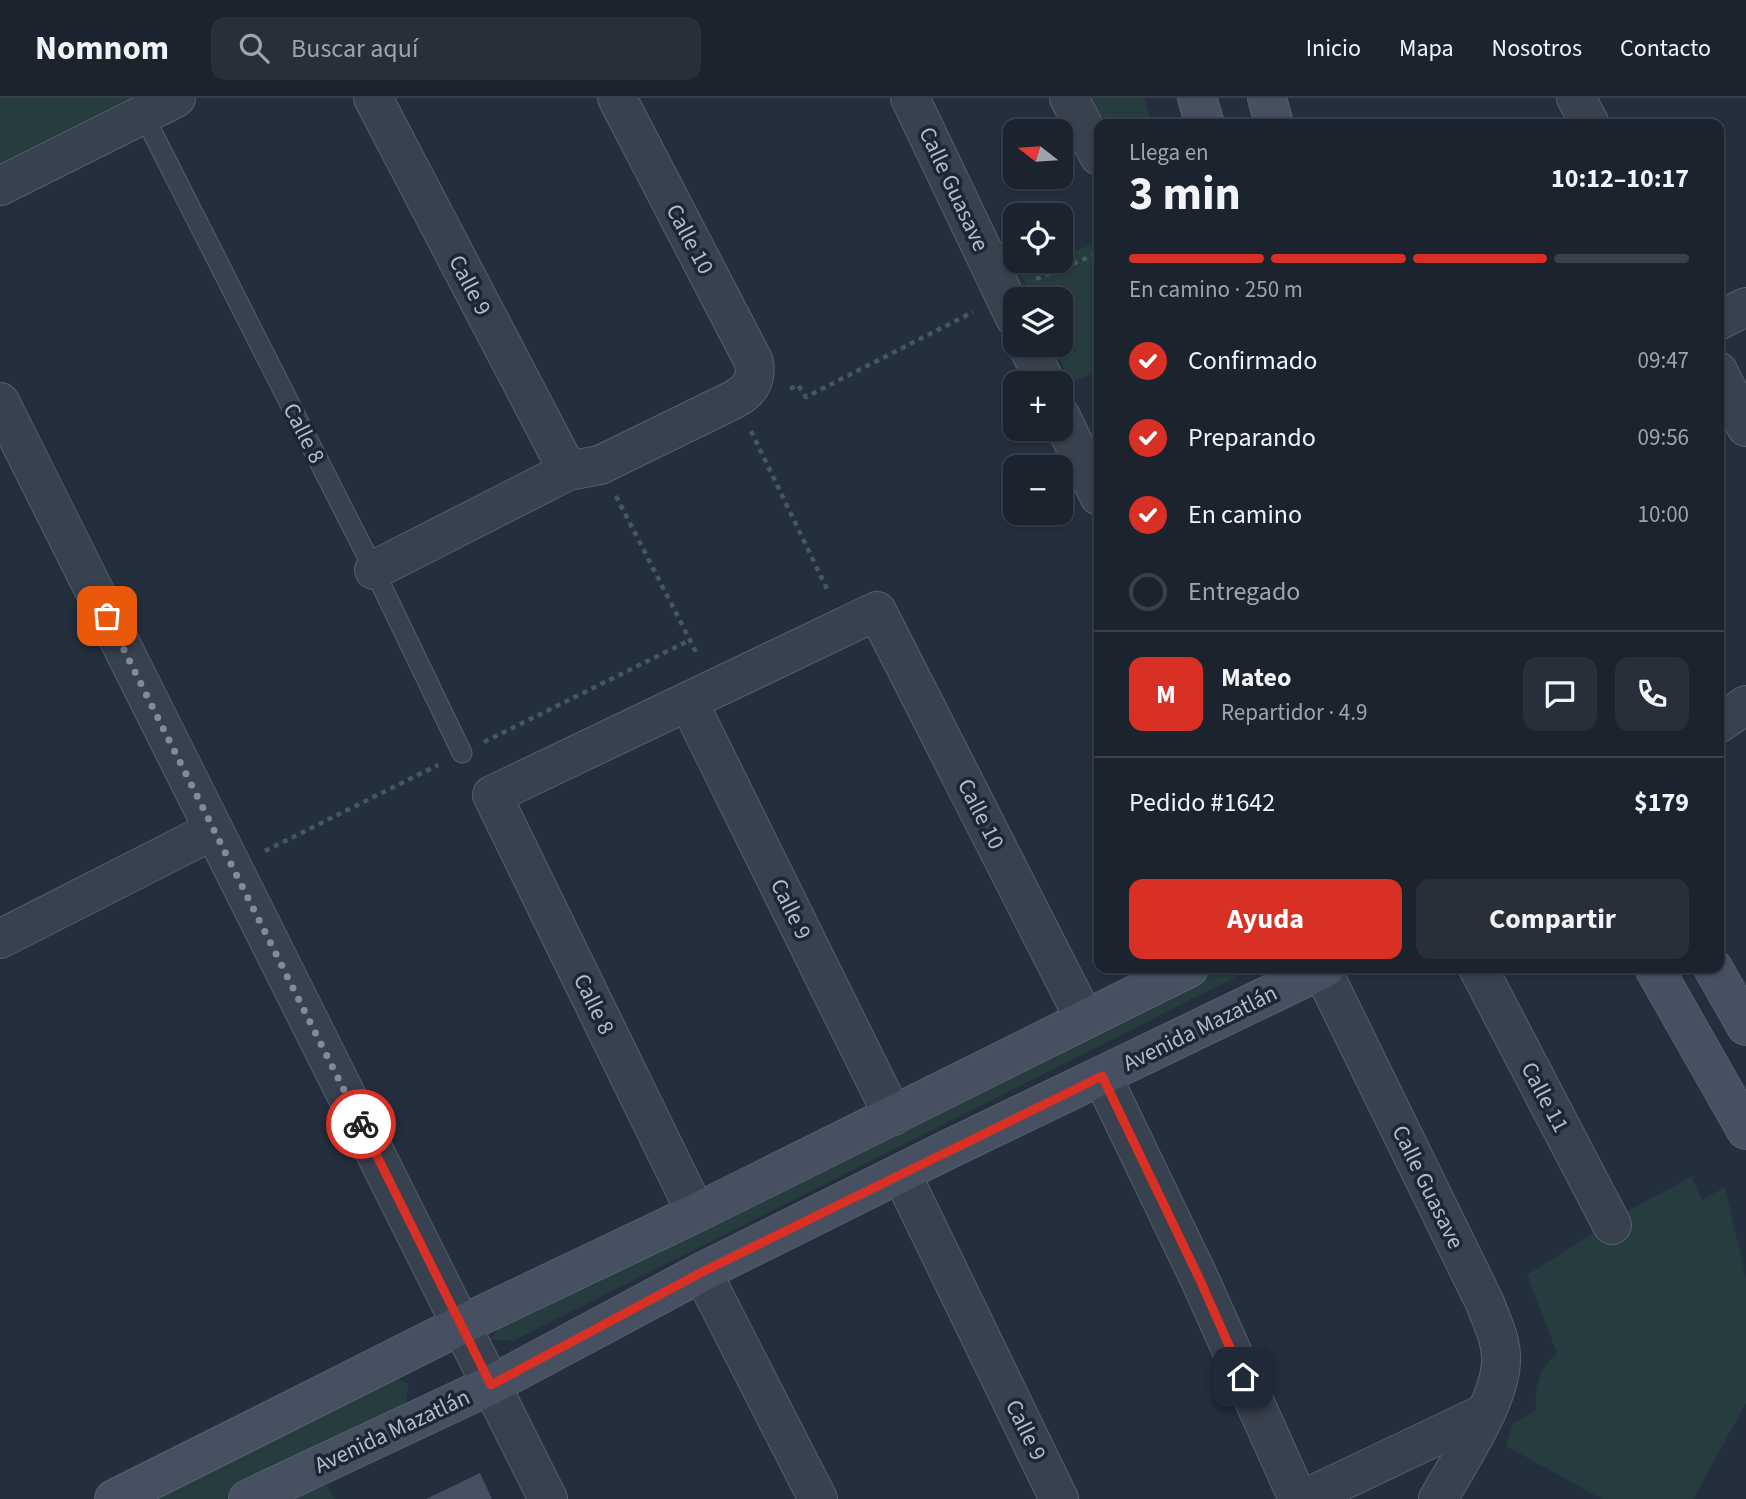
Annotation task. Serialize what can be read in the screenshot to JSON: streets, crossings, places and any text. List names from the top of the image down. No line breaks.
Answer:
{"streets":{"street":["Calle Guasave","Calle 10","Calle 9","Calle 8","Avenida Mazatlán","Calle 11"]},"crossings":[["Calle 9","Calle 8"],["Calle 9","Avenida Mazatlán"]],"north":"left","page":{"header":"Nomnom","search":"Buscar aquí","nav":["Inicio","Mapa","Nosotros","Contacto"],"map_buttons":["+","−"],"heading":["3 min","Llega en","10:12–10:17"],"panel":["Mateo","Repartidor · 4.9","Pedido #1642","$179"],"bar":"En camino · 250 m","list":[["Confirmado","09:47"],["Preparando","09:56"],["En camino","10:00"],"Entregado"],"round":"M","buttons":["Ayuda","Compartir"]}}
